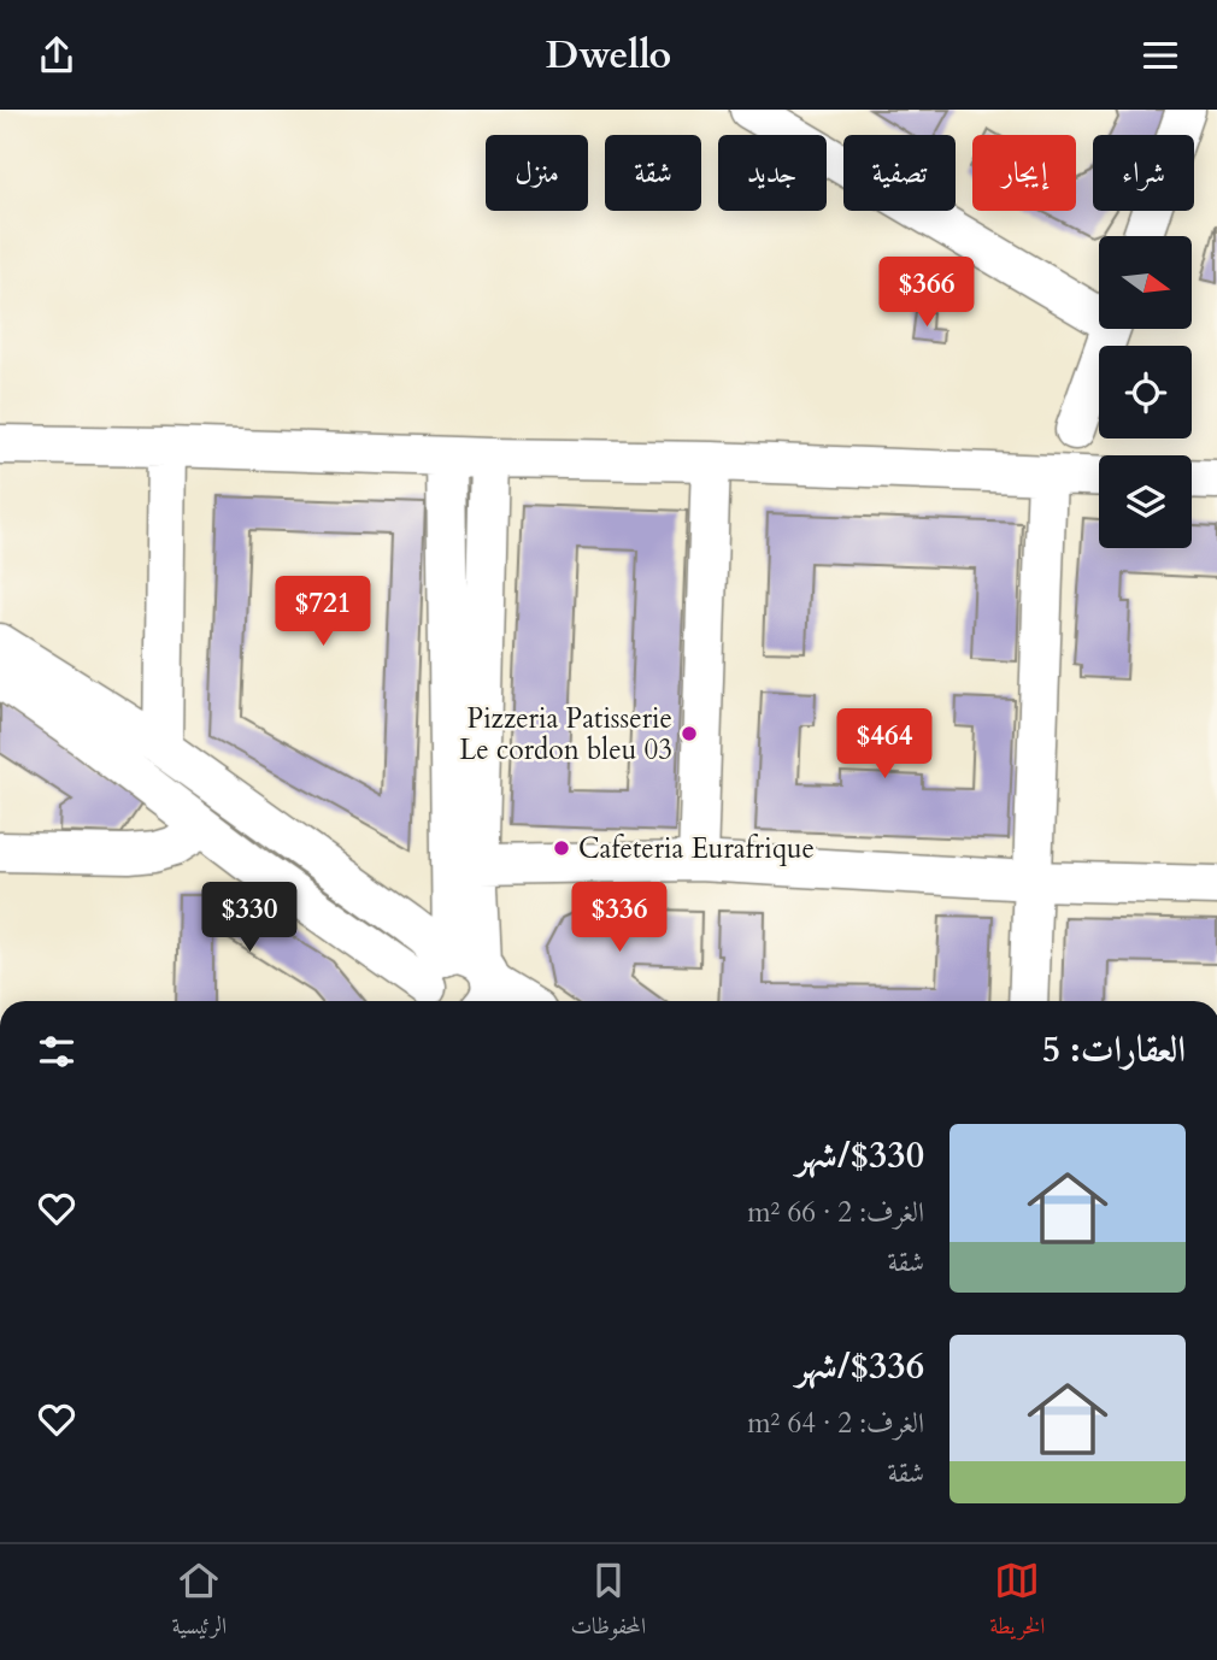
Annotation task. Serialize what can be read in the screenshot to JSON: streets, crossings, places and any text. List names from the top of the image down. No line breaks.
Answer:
{"places":["Pizzeria Patisserie Le cordon bleu 03","Cafeteria Eurafrique"],"north":"right","page":{"header":"Dwello","chip":["شراء","إيجار","تصفية","جديد","شقة","منزل"],"price":["$366","$721","$464","$330","$336"],"heading":"العقارات: 5","list":[{"name":"$330/شهر","note":"الغرف: 2 · 66 m² · شقة"},{"name":"$336/شهر","note":"الغرف: 2 · 64 m² · شقة"}],"tabs":["الخريطة","المحفوظات","الرئيسية"]}}
